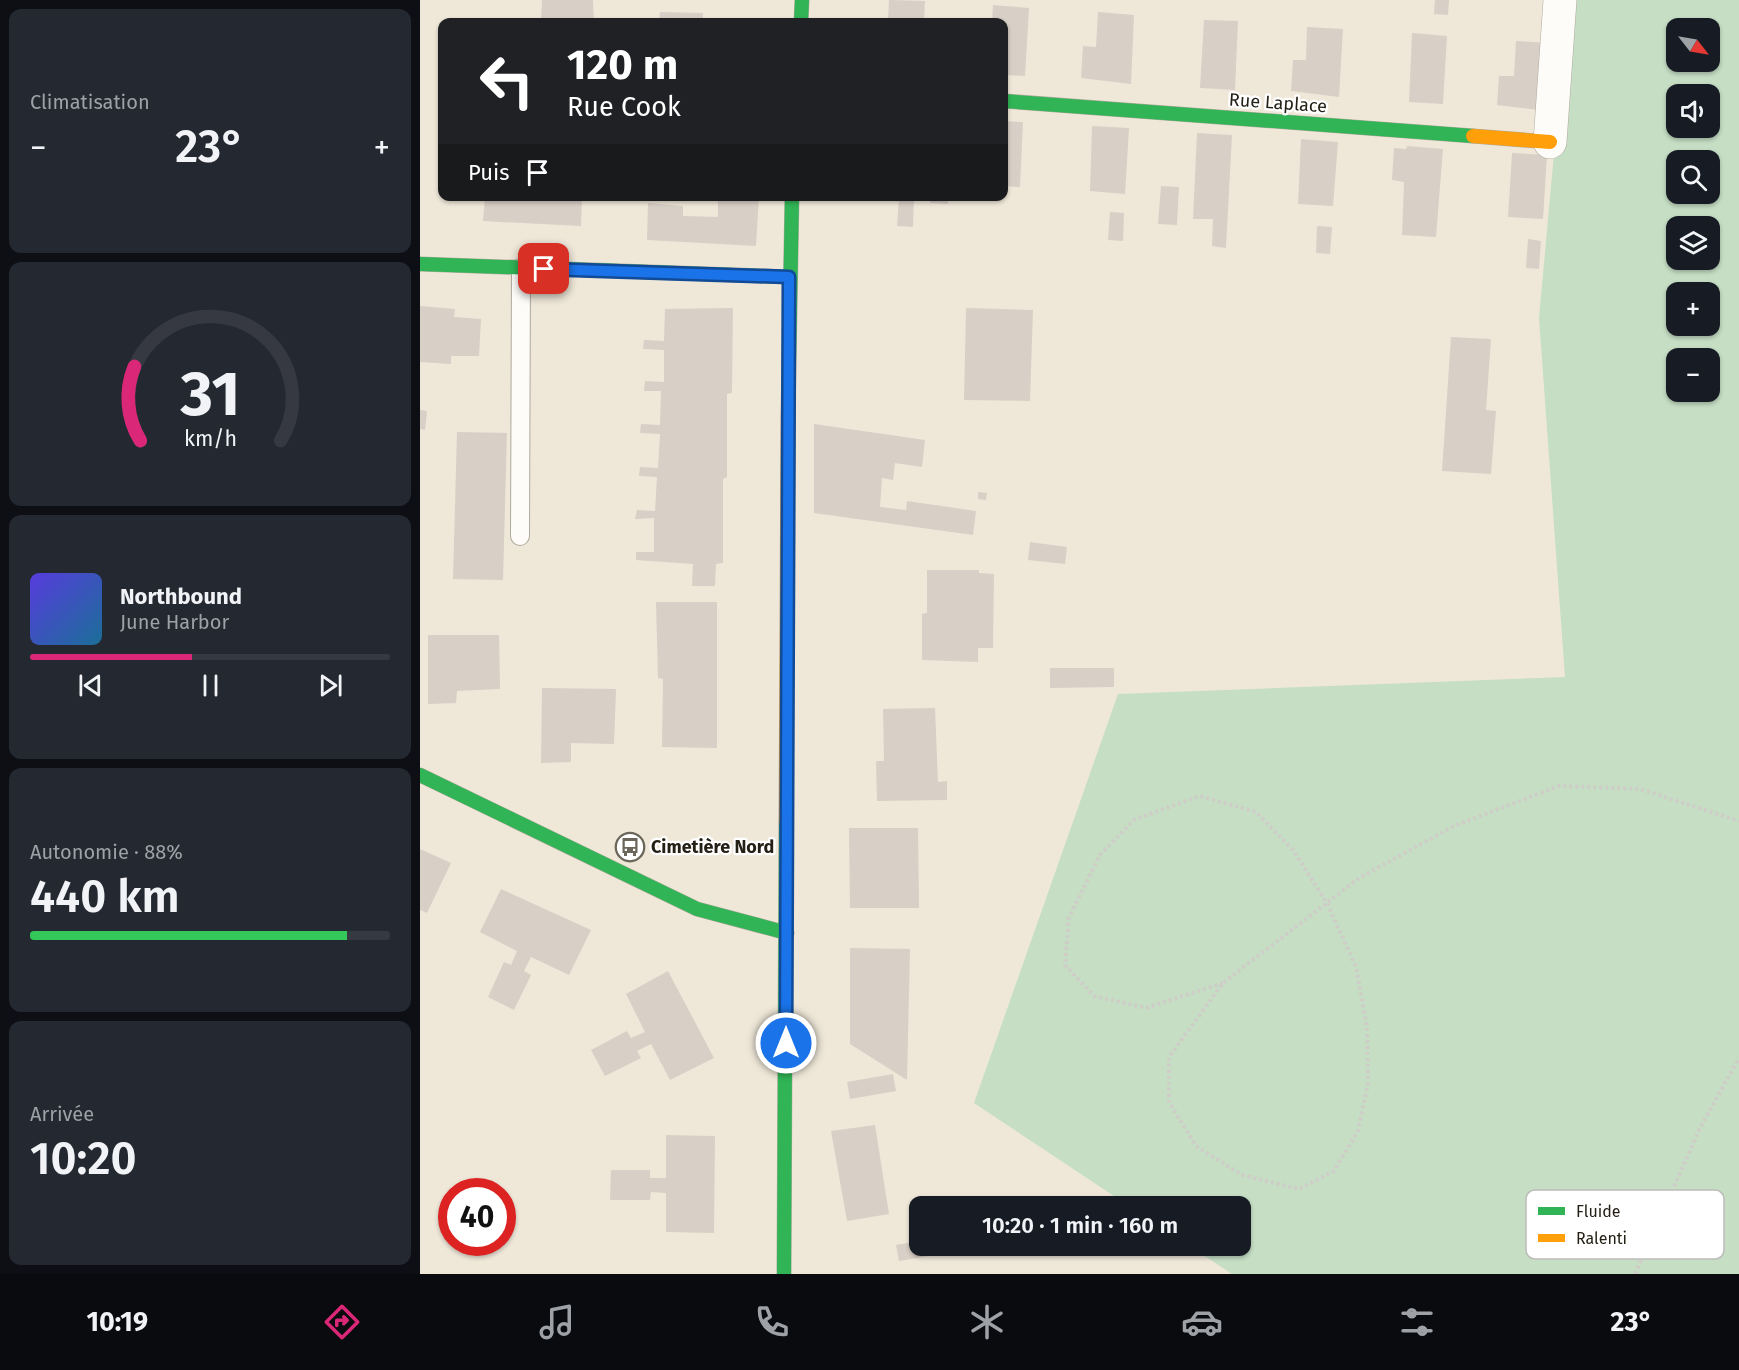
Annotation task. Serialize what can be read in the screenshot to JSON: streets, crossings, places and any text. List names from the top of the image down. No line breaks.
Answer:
{"streets":{"street":["Rue Laplace"]},"places":{"bus stop":["Cimetière Nord"]},"legend":["Fluide","Ralenti"],"north":"bottom right","page":{"tile":["Climatisation",["Autonomie · 88%","440 km"],["Arrivée","10:20"]],"map_buttons":["+","−"],"turn":["120 m","Rue Cook"],"heat":["−","23°","+"],"then":"Puis","song":["Northbound","June Harbor"],"limit":"40","trip":"10:20 · 1 min · 160 m","tabs":["10:19","23°"],"gauge":["31","km/h"]}}
